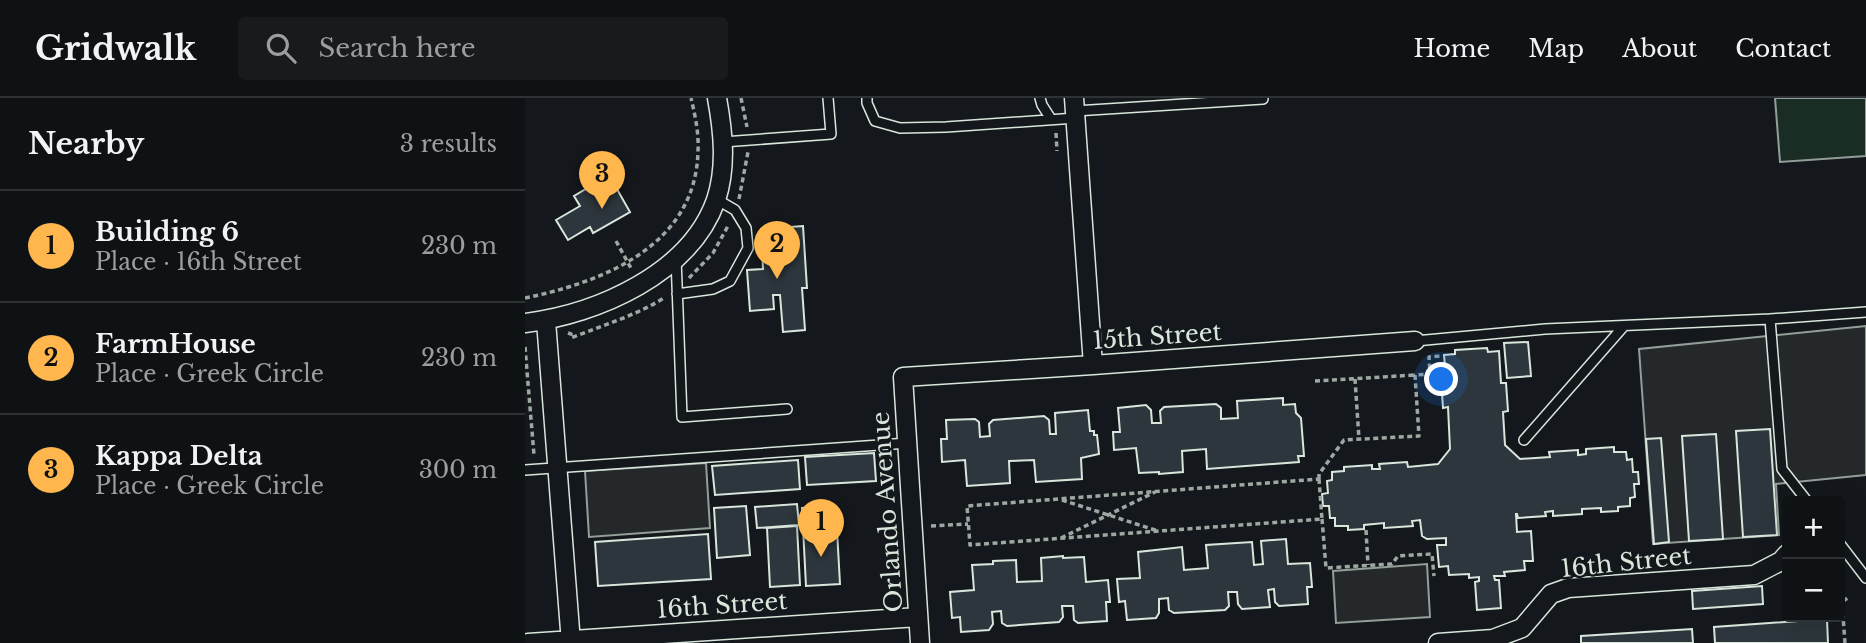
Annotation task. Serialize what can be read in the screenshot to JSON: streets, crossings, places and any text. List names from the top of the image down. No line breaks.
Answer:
{"streets":{"street":["15th Street","Orlando Avenue","16th Street"]},"crossings":[["15th Street","Orlando Avenue"],["Orlando Avenue","16th Street"]],"page":{"header":"Gridwalk","search":"Search here","nav":["Home","Map","About","Contact"],"heading":["Nearby","3 results"],"pins":["3","2","1"],"list":[{"mark":"1","name":"Building 6","note":"Place · 16th Street","value":"230 m"},{"mark":"2","name":"FarmHouse","note":"Place · Greek Circle","value":"230 m"},{"mark":"3","name":"Kappa Delta","note":"Place · Greek Circle","value":"300 m"}],"map_buttons":["+","−"]}}
